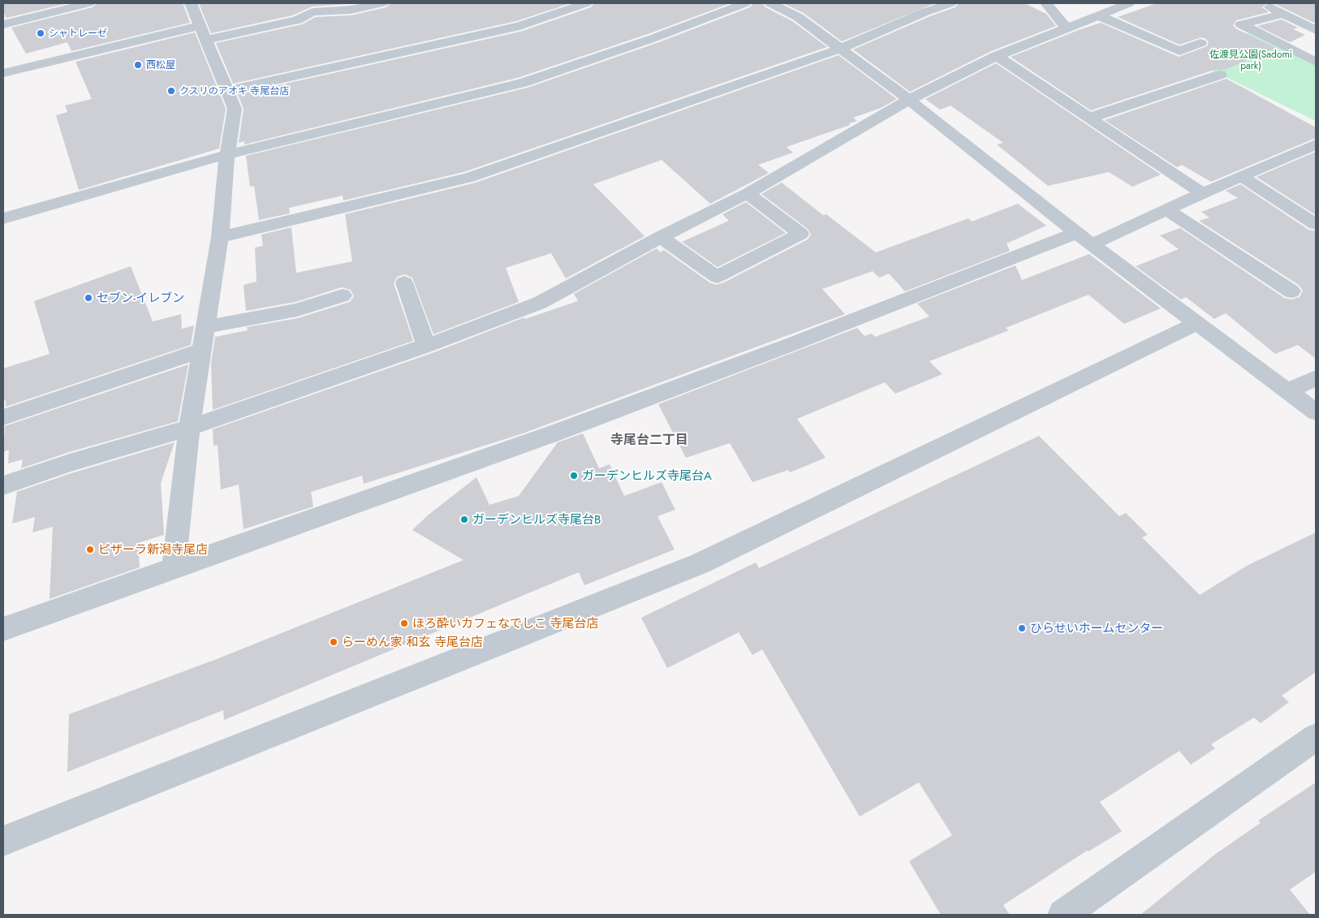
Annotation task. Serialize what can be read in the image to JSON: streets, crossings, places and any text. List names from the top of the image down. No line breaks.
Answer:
{"districts":["寺尾台二丁目"],"parks":["佐渡見公園(Sadomi park)"],"places":["シャトレーゼ","西松屋","クスリのアオキ 寺尾台店","セブン-イレブン","ガーデンヒルズ寺尾台A","ガーデンヒルズ寺尾台B","ピザーラ新潟寺尾店","ほろ酔いカフェなでしこ 寺尾台店","ひらせいホームセンター","らーめん家 和玄 寺尾台店"]}
